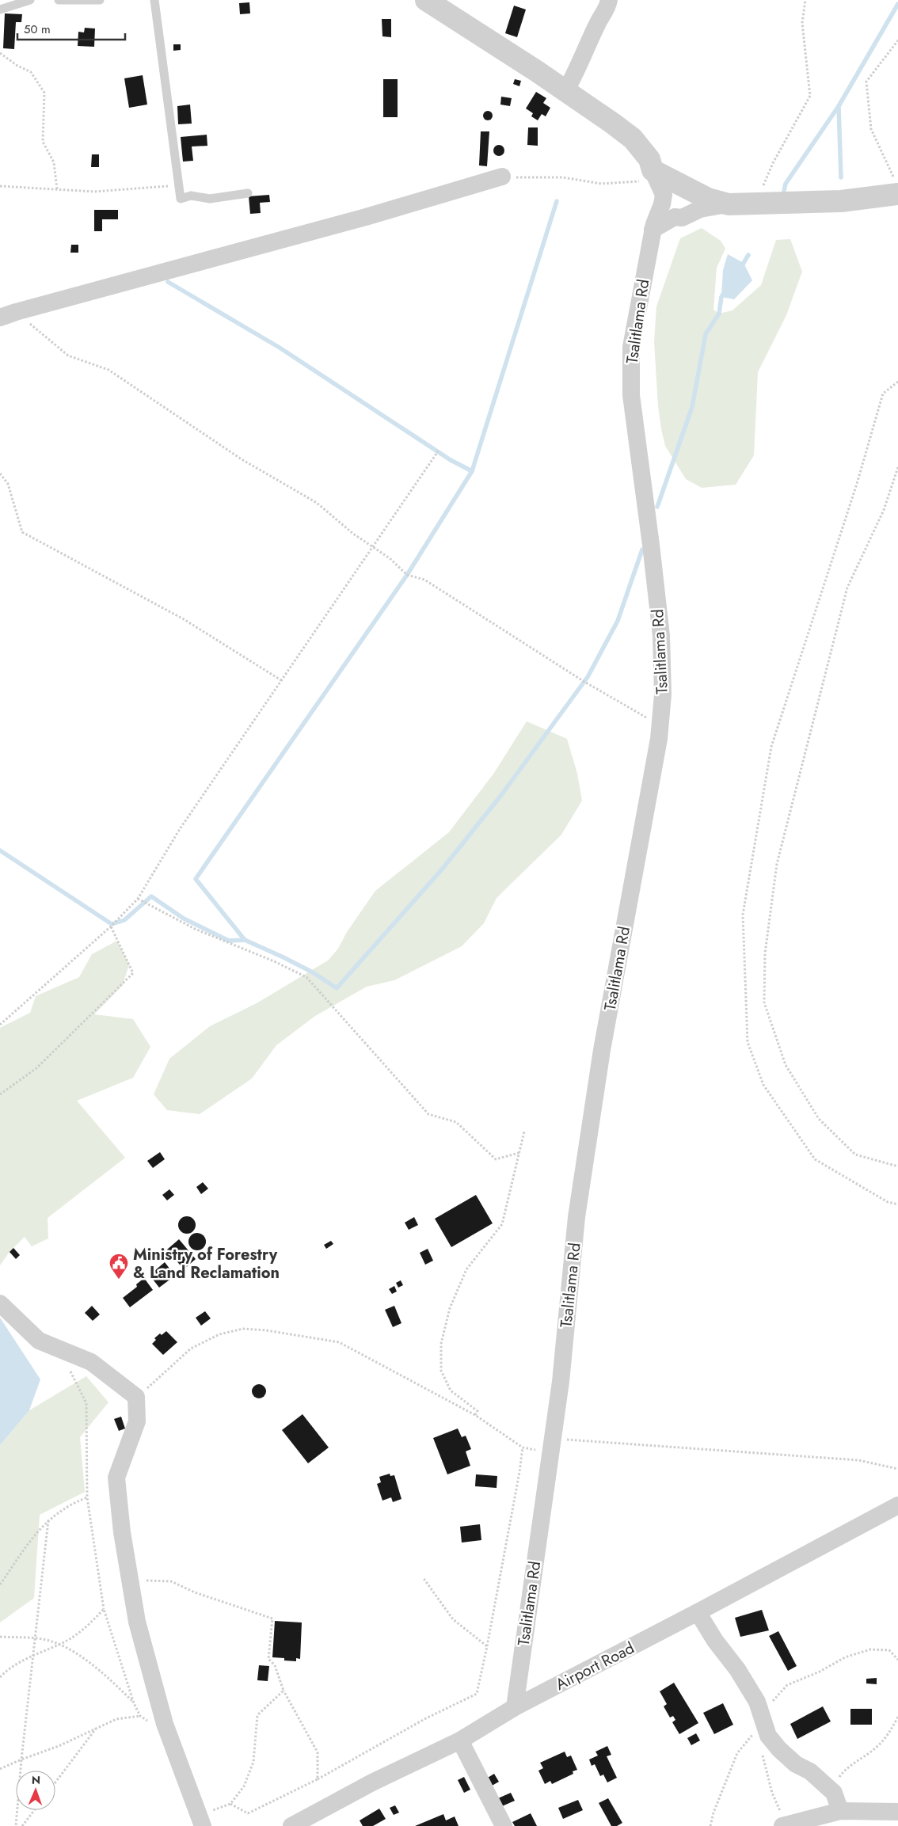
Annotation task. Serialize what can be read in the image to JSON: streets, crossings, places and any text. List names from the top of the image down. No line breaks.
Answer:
{"streets":{"street":["Tsalitlama Rd","Airport Road"]},"crossings":[["Tsalitlama Rd","Airport Road"]],"places":{"public building":["Ministry of Forestry & Land Reclamation"]},"scale_bar":"50 m","north":"top"}
